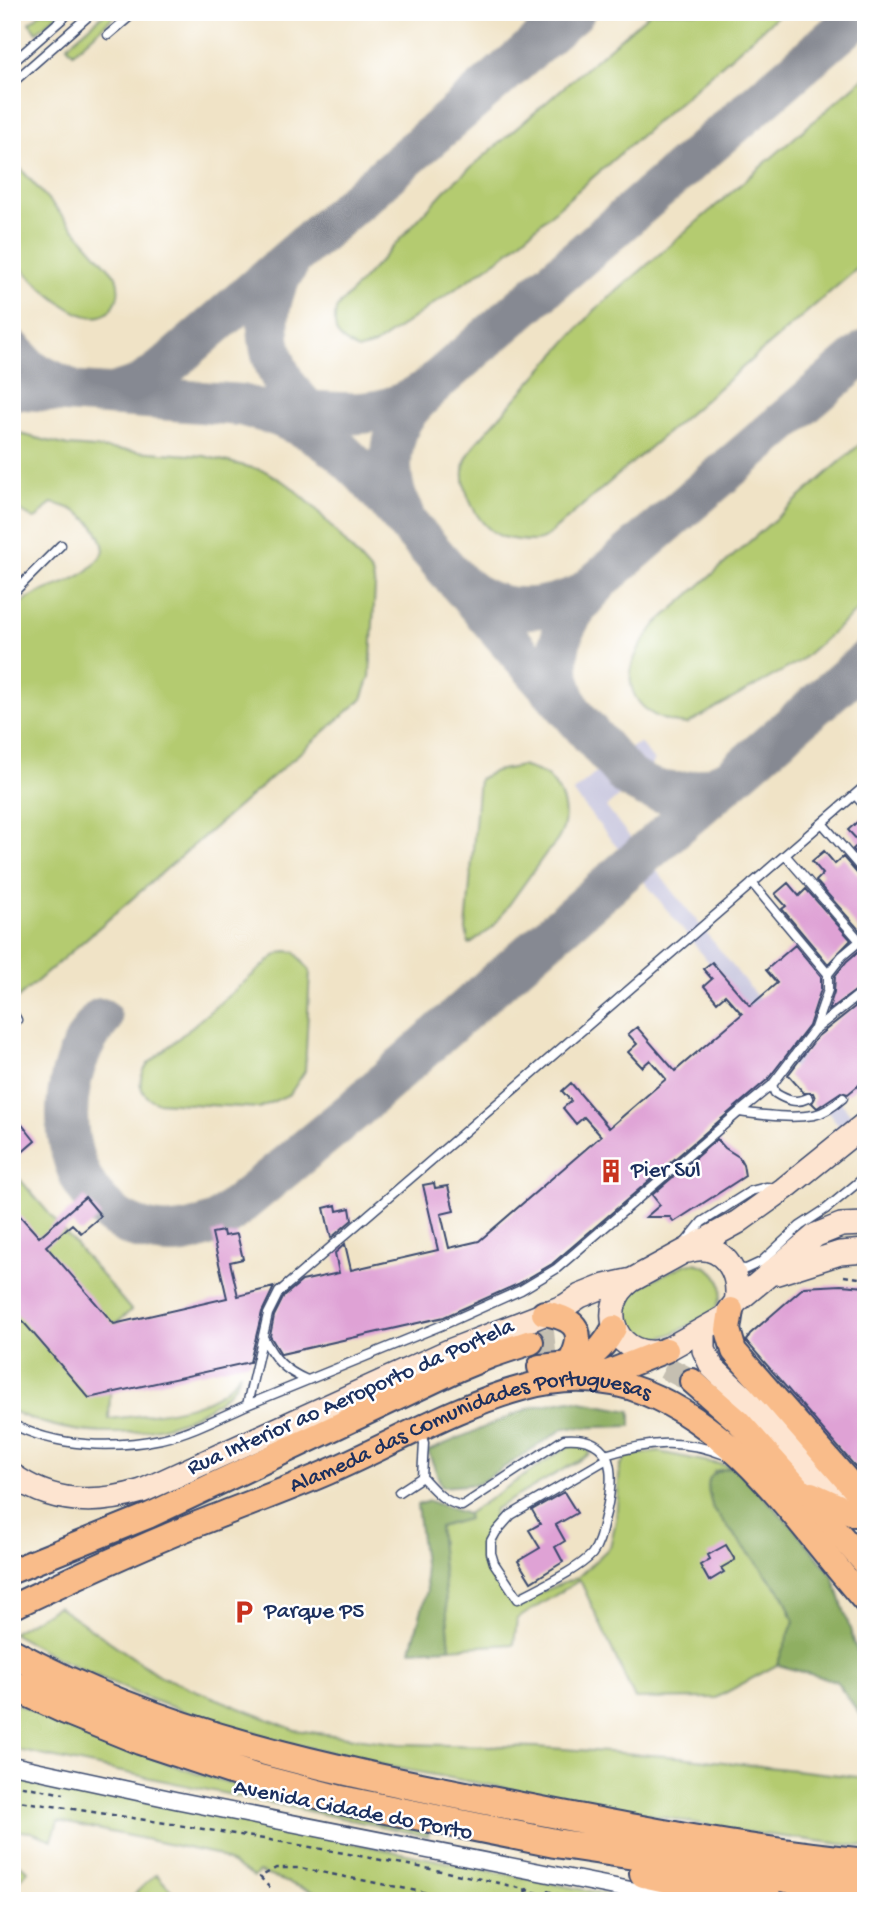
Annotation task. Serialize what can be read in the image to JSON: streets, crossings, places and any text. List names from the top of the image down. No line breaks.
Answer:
{"streets":{"main road":["Rua Interior ao Aeroporto da Portela","Alameda das Comunidades Portuguesas"],"street":["Avenida Cidade do Porto"]},"places":{"building":["Pier Sul"],"parking":["Parque P5"]}}
